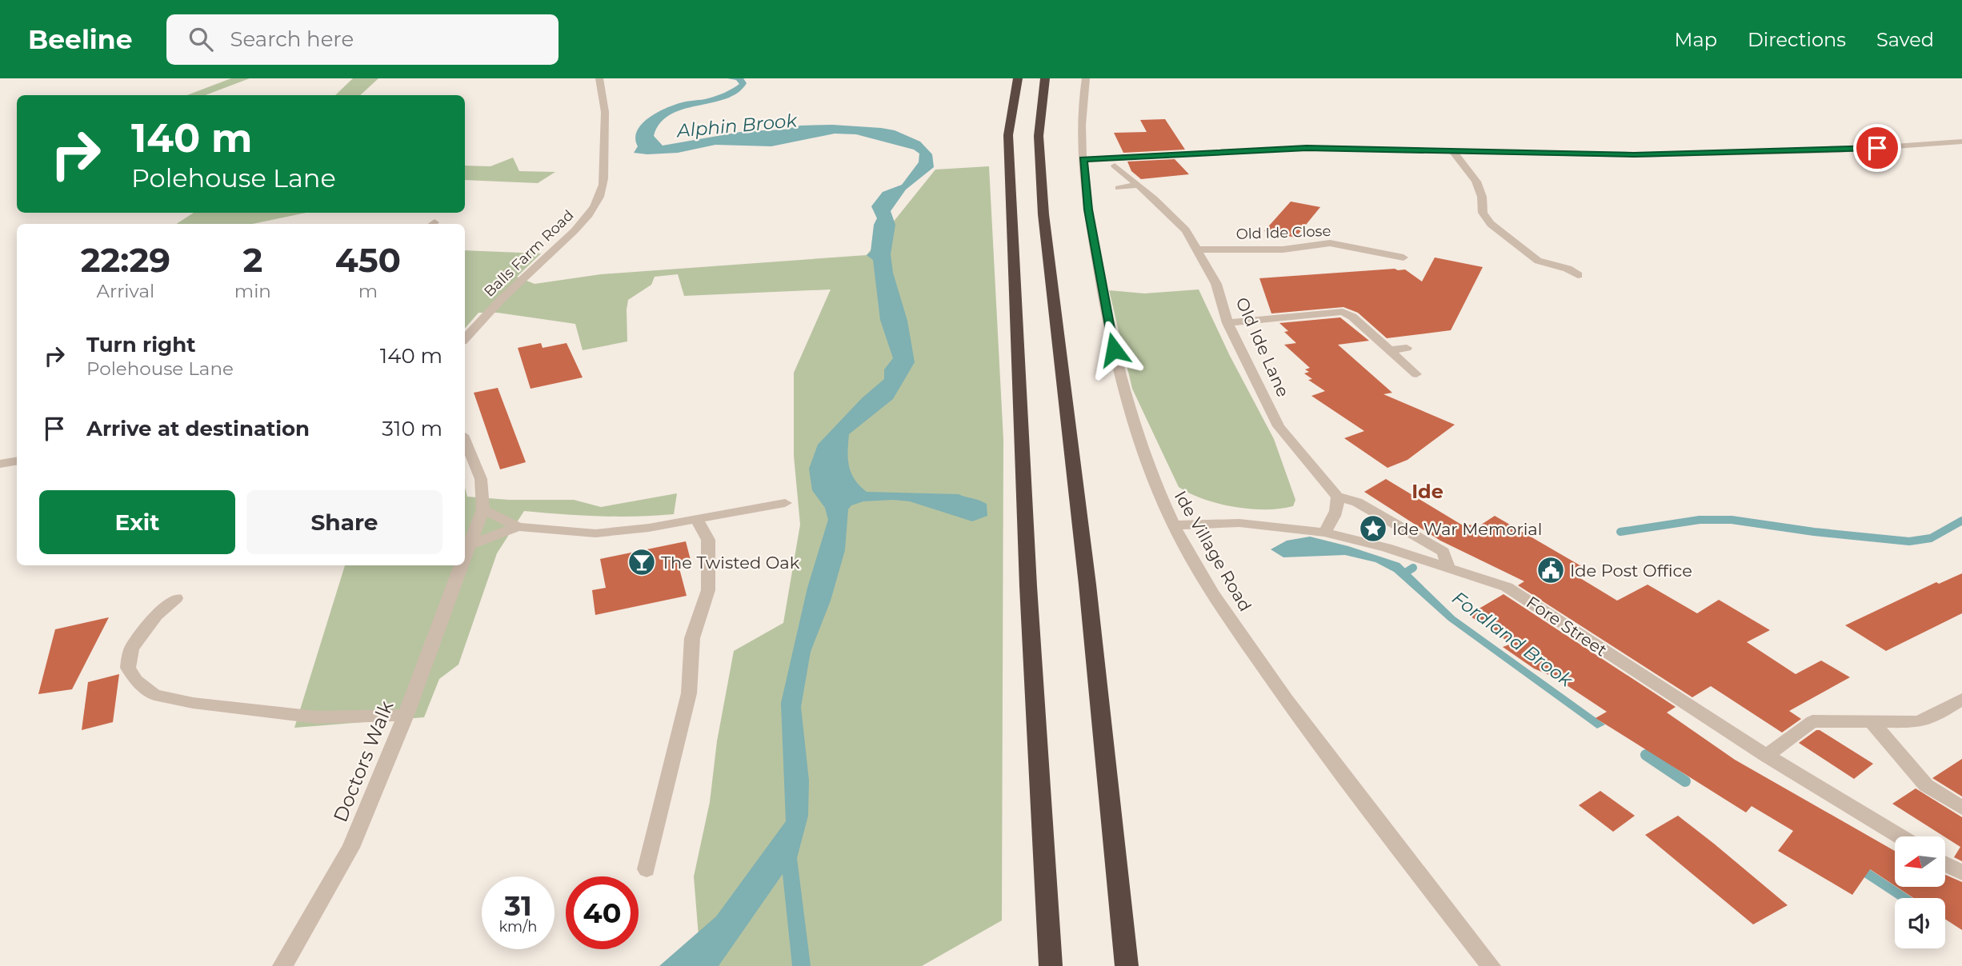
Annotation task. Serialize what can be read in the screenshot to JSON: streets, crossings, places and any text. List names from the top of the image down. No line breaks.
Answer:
{"streets":{"street":["Old Ide Close","Balls Farm Road","Old Ide Lane","Ide Village Road","Fore Street","Doctors Walk"]},"crossings":[["Old Ide Close","Old Ide Lane"],["Ide Village Road","Fore Street"]],"districts":["Ide"],"water":["Alphin Brook","Fordland Brook"],"places":{"place":["Ide War Memorial"],"bar":["The Twisted Oak"],"public building":["Ide Post Office"]},"north":"left","page":{"header":"Beeline","search":"Search here","nav":["Map","Directions","Saved"],"turn":["140 m","Polehouse Lane"],"eta":["22:29","Arrival","2","min","450","m"],"list":[{"name":"Turn right","note":"Polehouse Lane","value":"140 m"},{"name":"Arrive at destination","value":"310 m"}],"buttons":["Exit","Share"],"speed":"31 km/h","limit":"40"}}
